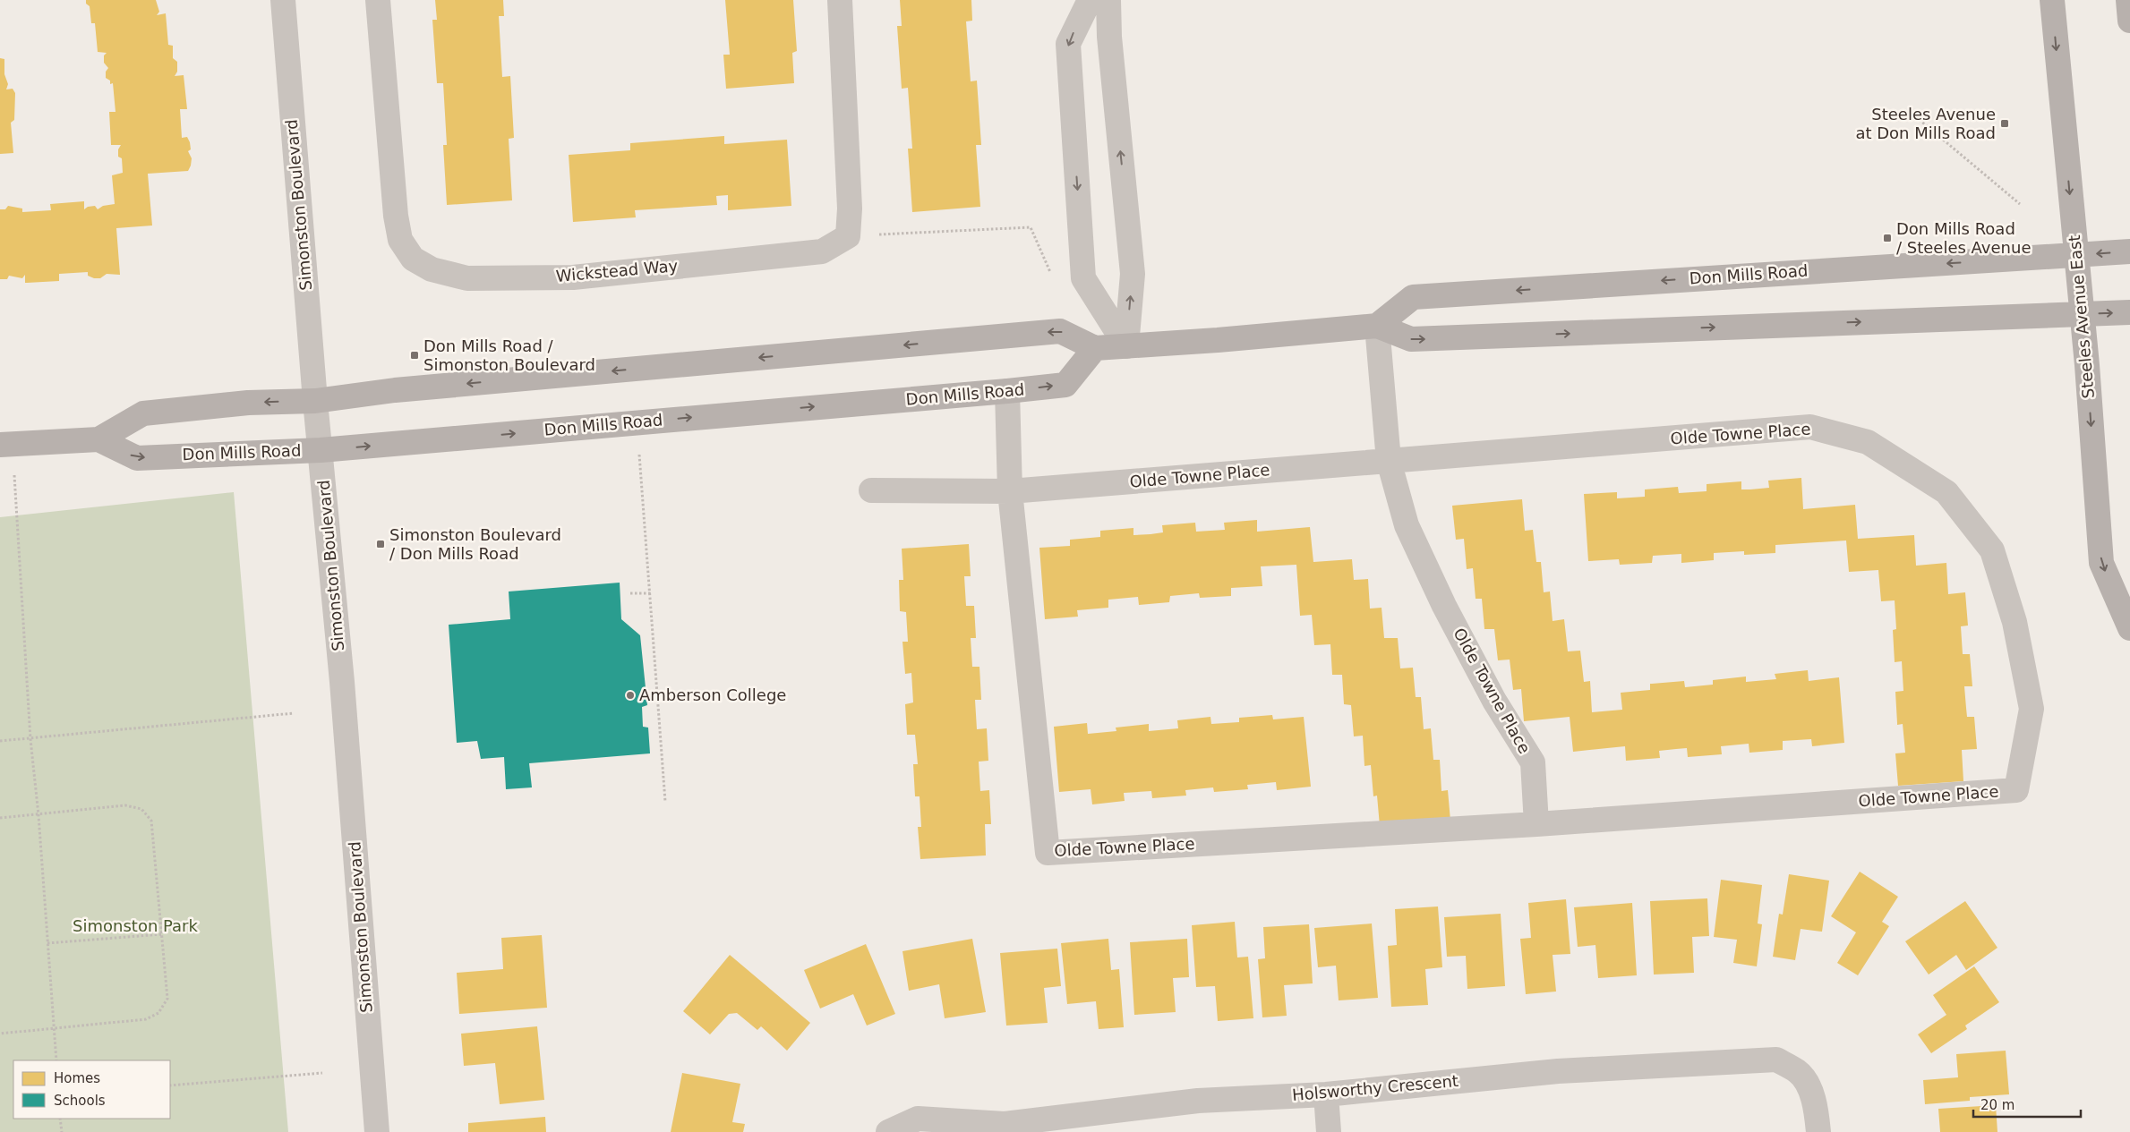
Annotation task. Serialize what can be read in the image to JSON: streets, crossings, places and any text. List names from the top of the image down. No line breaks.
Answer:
{"streets":{"main road":["Don Mills Road","Steeles Avenue East"],"street":["Simonston Boulevard","Wickstead Way","Olde Towne Place","Holsworthy Crescent"]},"crossings":[["Simonston Boulevard","Don Mills Road"],["Don Mills Road","Steeles Avenue East"],["Don Mills Road","Olde Towne Place"]],"one_way":["Steeles Avenue East"],"parks":["Simonston Park"],"places":{"transit":["Steeles Avenue at Don Mills Road","Don Mills Road / Steeles Avenue","Don Mills Road / Simonston Boulevard","Simonston Boulevard / Don Mills Road"],"other":["Amberson College"]},"legend":["Homes","Schools"],"scale_bar":"20 m"}
